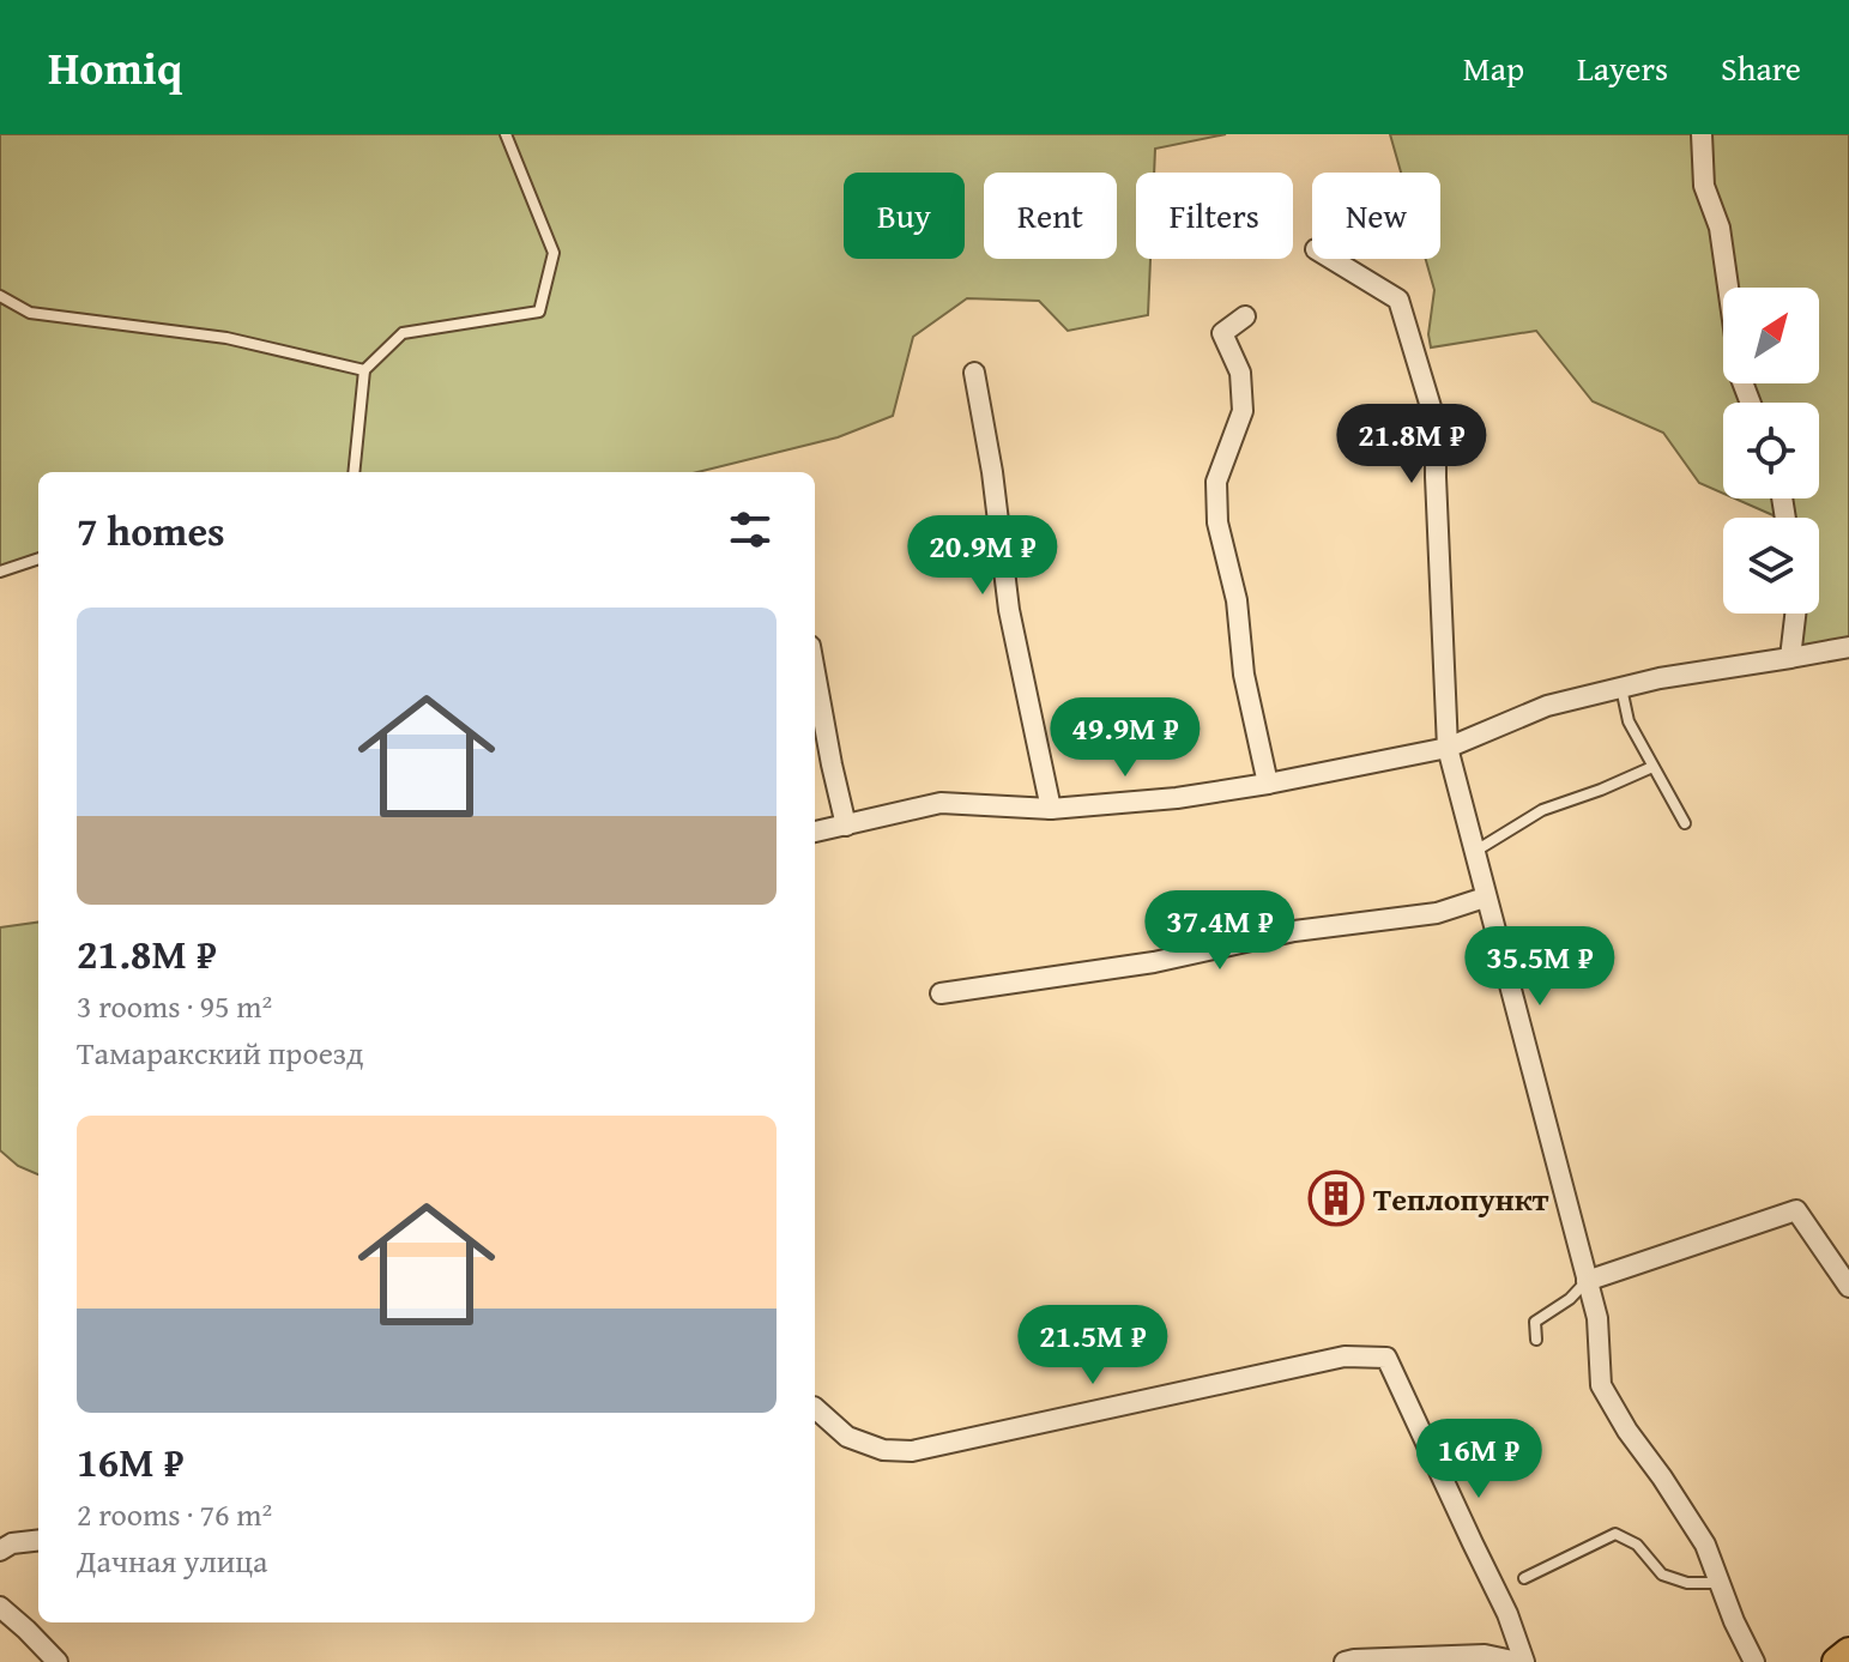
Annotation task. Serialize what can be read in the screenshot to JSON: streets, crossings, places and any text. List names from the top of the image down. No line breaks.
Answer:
{"places":{"building":["Теплопункт"]},"north":"top right","page":{"header":"Homiq","nav":["Map","Layers","Share"],"chip":["Buy","Rent","Filters","New"],"price":["21.8M ₽","20.9M ₽","49.9M ₽","37.4M ₽","35.5M ₽","21.5M ₽","16M ₽"],"heading":"7 homes","list":[{"name":"21.8M ₽","note":"3 rooms · 95 m² · Тамаракский проезд"},{"name":"16M ₽","note":"2 rooms · 76 m² · Дачная улица"}]}}
